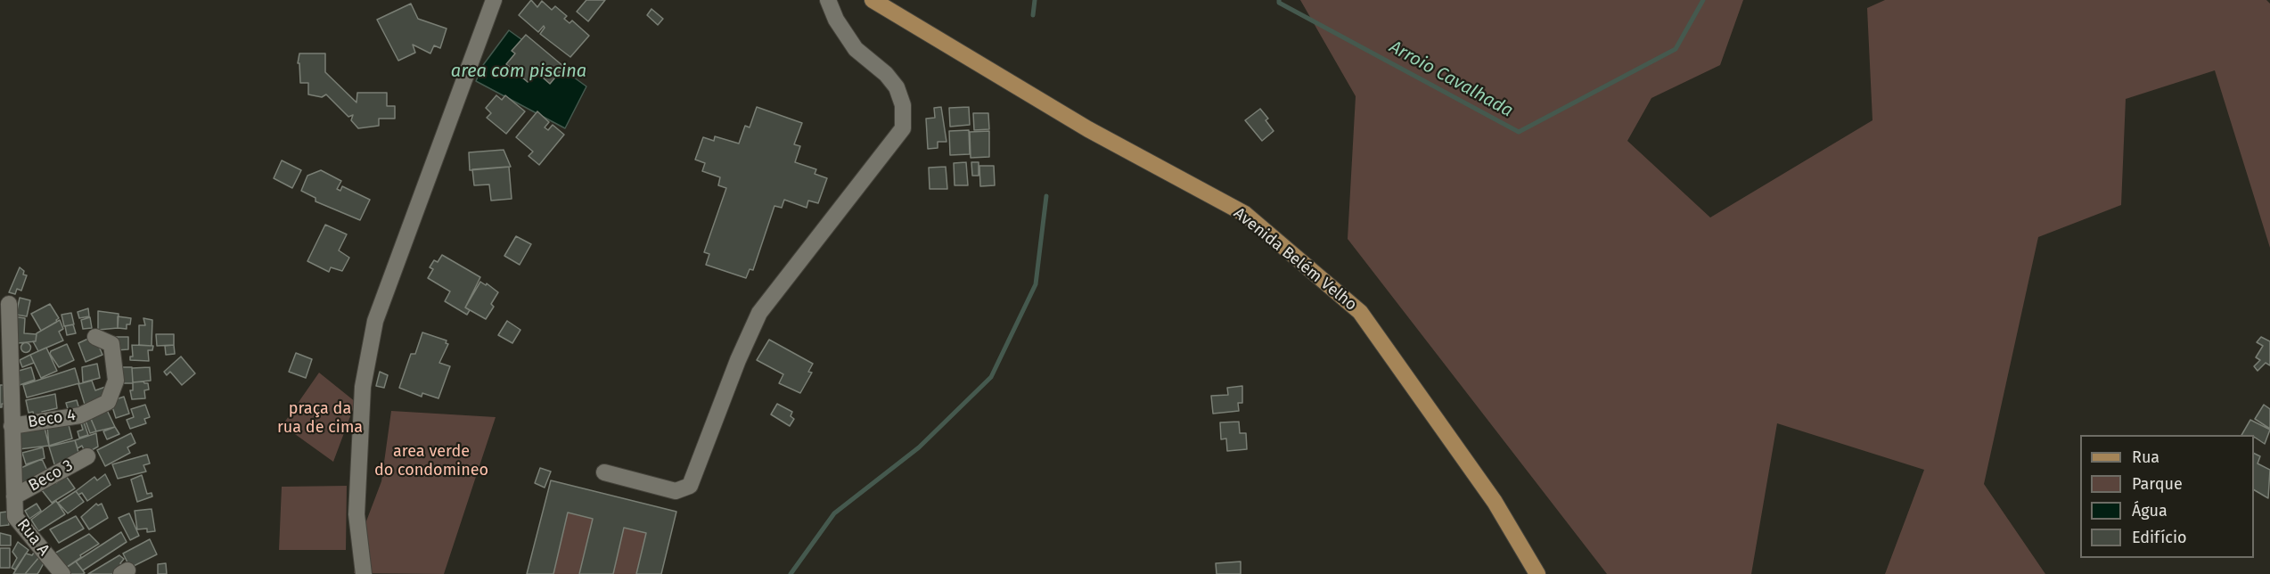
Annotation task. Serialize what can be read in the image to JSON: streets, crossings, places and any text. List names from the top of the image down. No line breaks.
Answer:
{"streets":{"main road":["Avenida Belém Velho"],"lane":["Beco 4","Beco 3","Rua A"]},"crossings":[["Beco 4","Rua A"],["Beco 3","Rua A"]],"water":["area com piscina","Arroio Cavalhada"],"parks":["praça da rua de cima","area verde do condomineo"],"legend":["Rua","Parque","Água","Edifício"]}
